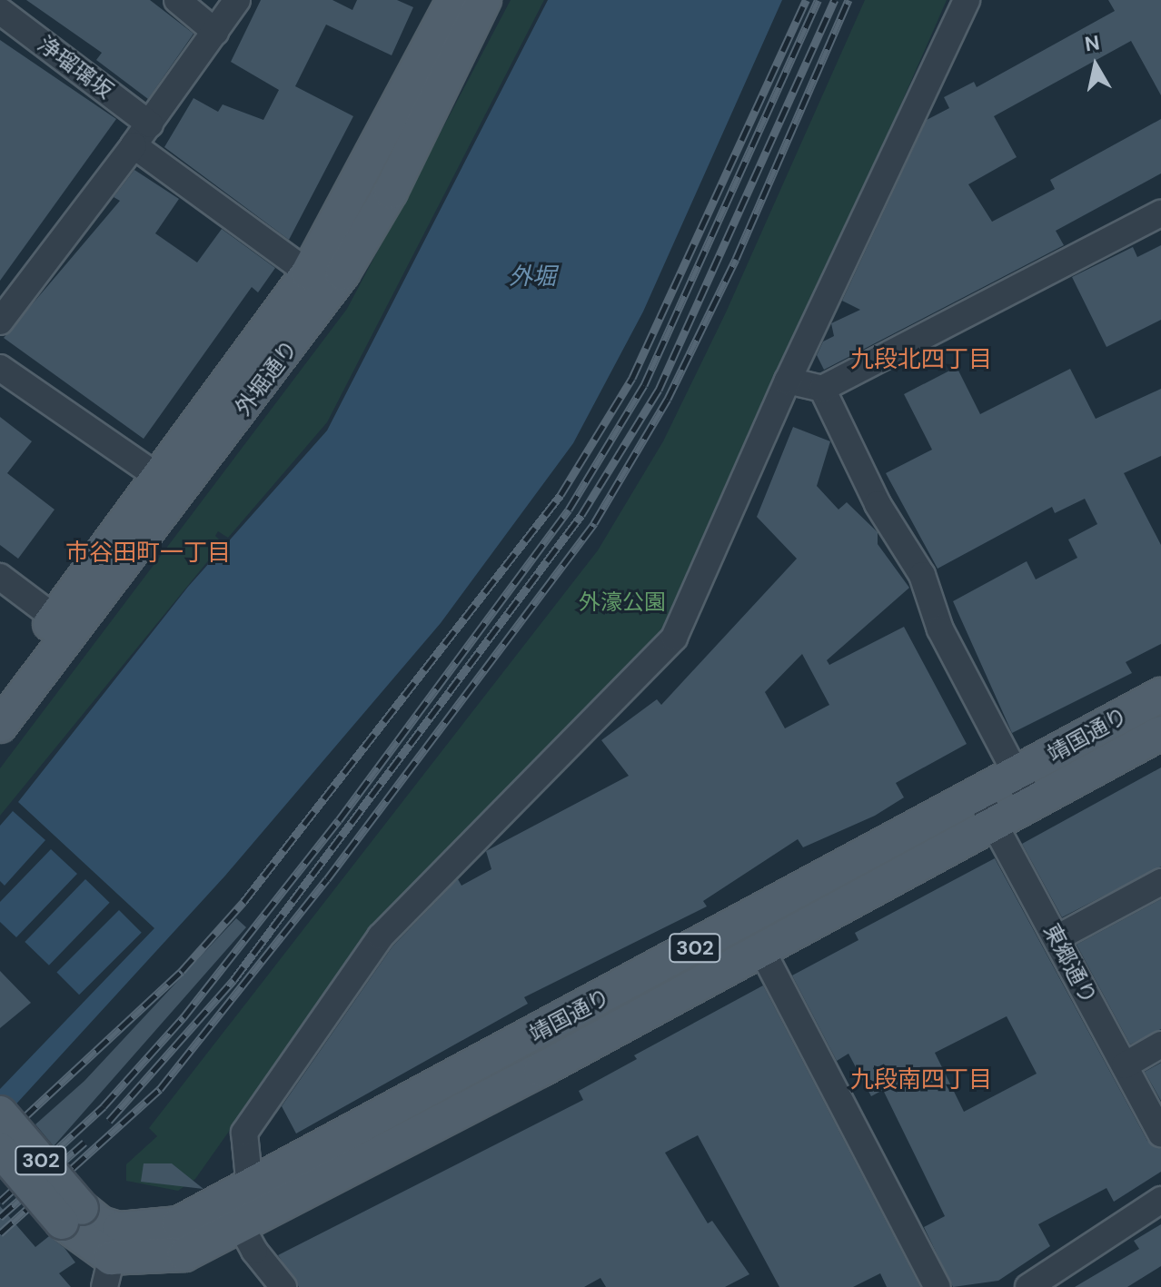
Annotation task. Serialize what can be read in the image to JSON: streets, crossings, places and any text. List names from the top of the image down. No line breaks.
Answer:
{"streets":{"main road":["外堀通り","靖国通り","302"],"street":["浄瑠璃坂","東郷通り"]},"crossings":[["靖国通り","302"],["靖国通り","東郷通り"]],"districts":["九段北四丁目","市谷田町一丁目","九段南四丁目"],"water":["外堀"],"parks":["外濠公園"],"north":"top"}
